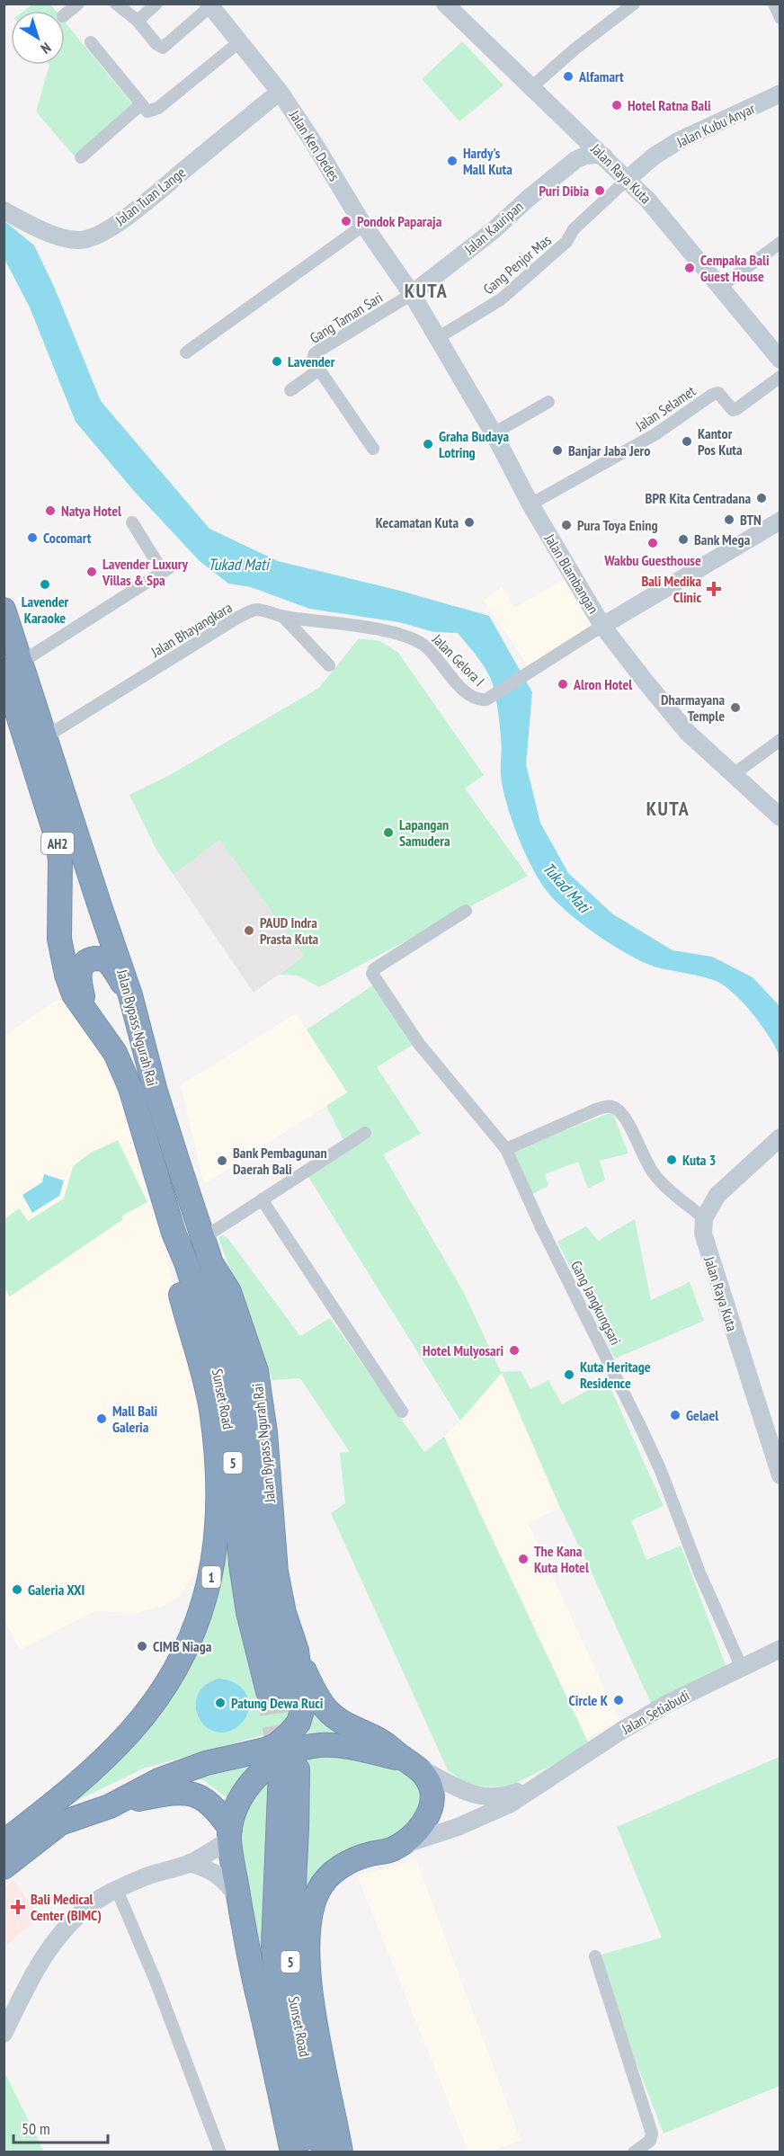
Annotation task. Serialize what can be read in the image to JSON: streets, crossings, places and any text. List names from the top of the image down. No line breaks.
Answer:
{"streets":{"highway":["AH2","Jalan Bypass Ngurah Rai","Sunset Road","5","1"],"main road":["Jalan Kubu Anyar","Jalan Ken Dedes","Jalan Raya Kuta","Jalan Tuan Lange","Jalan Kauripan","Jalan Blambangan","Jalan Setiabudi"],"street":["Gang Penjor Mas","Gang Taman Sari","Jalan Selamet","Jalan Bhayangkara","Jalan Gelora I","Gang Jangkungsari"]},"crossings":[["Jalan Kubu Anyar","Jalan Raya Kuta"],["Jalan Kubu Anyar","Gang Penjor Mas"],["Jalan Ken Dedes","Jalan Tuan Lange"],["Jalan Ken Dedes","Jalan Kauripan"],["Jalan Ken Dedes","Gang Taman Sari"],["Jalan Ken Dedes","Jalan Blambangan"],["Jalan Raya Kuta","Jalan Kauripan"],["Jalan Raya Kuta","Gang Penjor Mas"],["Jalan Kauripan","Gang Taman Sari"],["Jalan Kauripan","Jalan Blambangan"],["Gang Penjor Mas","Jalan Blambangan"],["Gang Taman Sari","Jalan Blambangan"],["Jalan Selamet","Jalan Blambangan"],["Jalan Blambangan","Jalan Gelora I"],["Jalan Bhayangkara","Jalan Gelora I"],["Jalan Bhayangkara","Jalan Bypass Ngurah Rai"],["Jalan Bypass Ngurah Rai","Sunset Road"],["Gang Jangkungsari","Jalan Setiabudi"]],"districts":["KUTA","KUTA"],"water":["Tukad Mati"],"places":{"other":["Alfamart","Hotel Ratna Bali","Hardy's Mall Kuta","Puri Dibia","Pondok Paparaja","Cempaka Bali Guest House","Lavender","Kantor Pos Kuta","Graha Budaya Lotring","Banjar Jaba Jero","BPR Kita Centradana","Natya Hotel","BTN","Kecamatan Kuta","Pura Toya Ening","Cocomart","Bank Mega","Wakbu Guesthouse","Lavender Luxury Villas & Spa","Lavender Karaoke","Alron Hotel","Dharmayana Temple","Lapangan Samudera","PAUD Indra Prasta Kuta","Kuta 3","Bank Pembagunan Daerah Bali","Hotel Mulyosari","Kuta Heritage Residence","Gelael","Mall Bali Galeria","The Kana Kuta Hotel","Galeria XXI","CIMB Niaga","Circle K","Patung Dewa Ruci"],"health":["Bali Medika Clinic","Bali Medical Center (BIMC)"]},"scale_bar":"50 m","north":"bottom right"}
